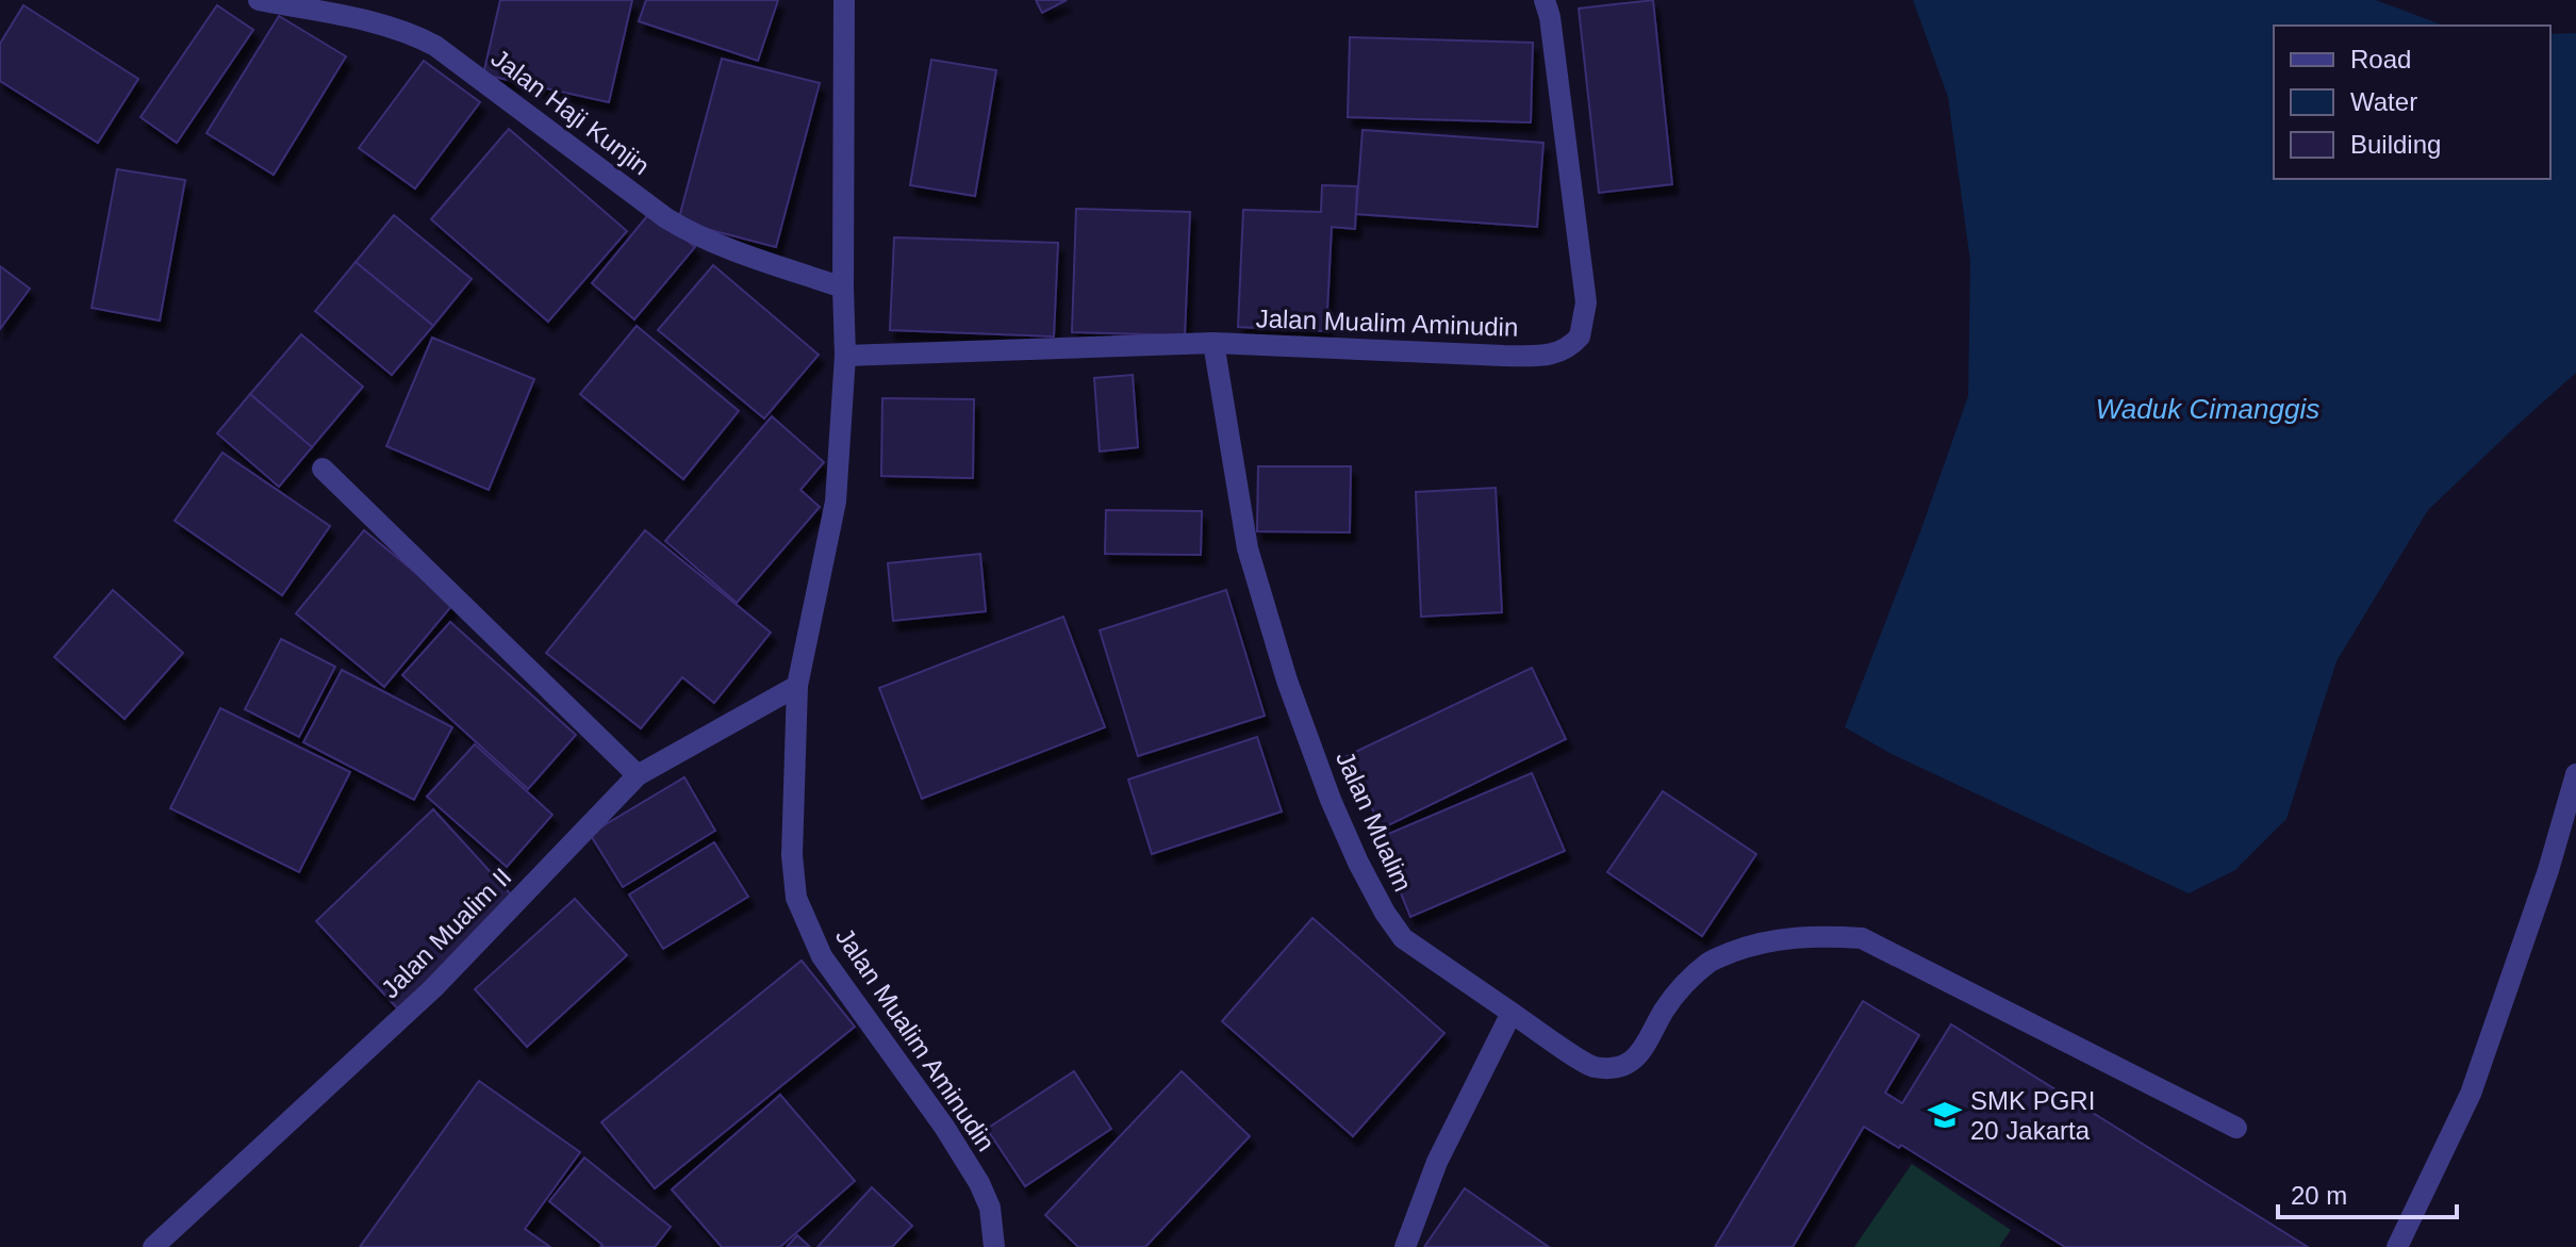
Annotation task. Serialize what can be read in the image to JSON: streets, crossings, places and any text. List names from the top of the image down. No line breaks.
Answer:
{"streets":{"street":["Jalan Haji Kunjin","Jalan Mualim Aminudin","Jalan Mualim","Jalan Mualim II"]},"crossings":[["Jalan Haji Kunjin","Jalan Mualim Aminudin"],["Jalan Mualim Aminudin","Jalan Mualim"],["Jalan Mualim Aminudin","Jalan Mualim II"]],"water":["Waduk Cimanggis"],"places":{"school or university":["SMK PGRI 20 Jakarta"]},"legend":["Road","Water","Building"],"scale_bar":"20 m"}
